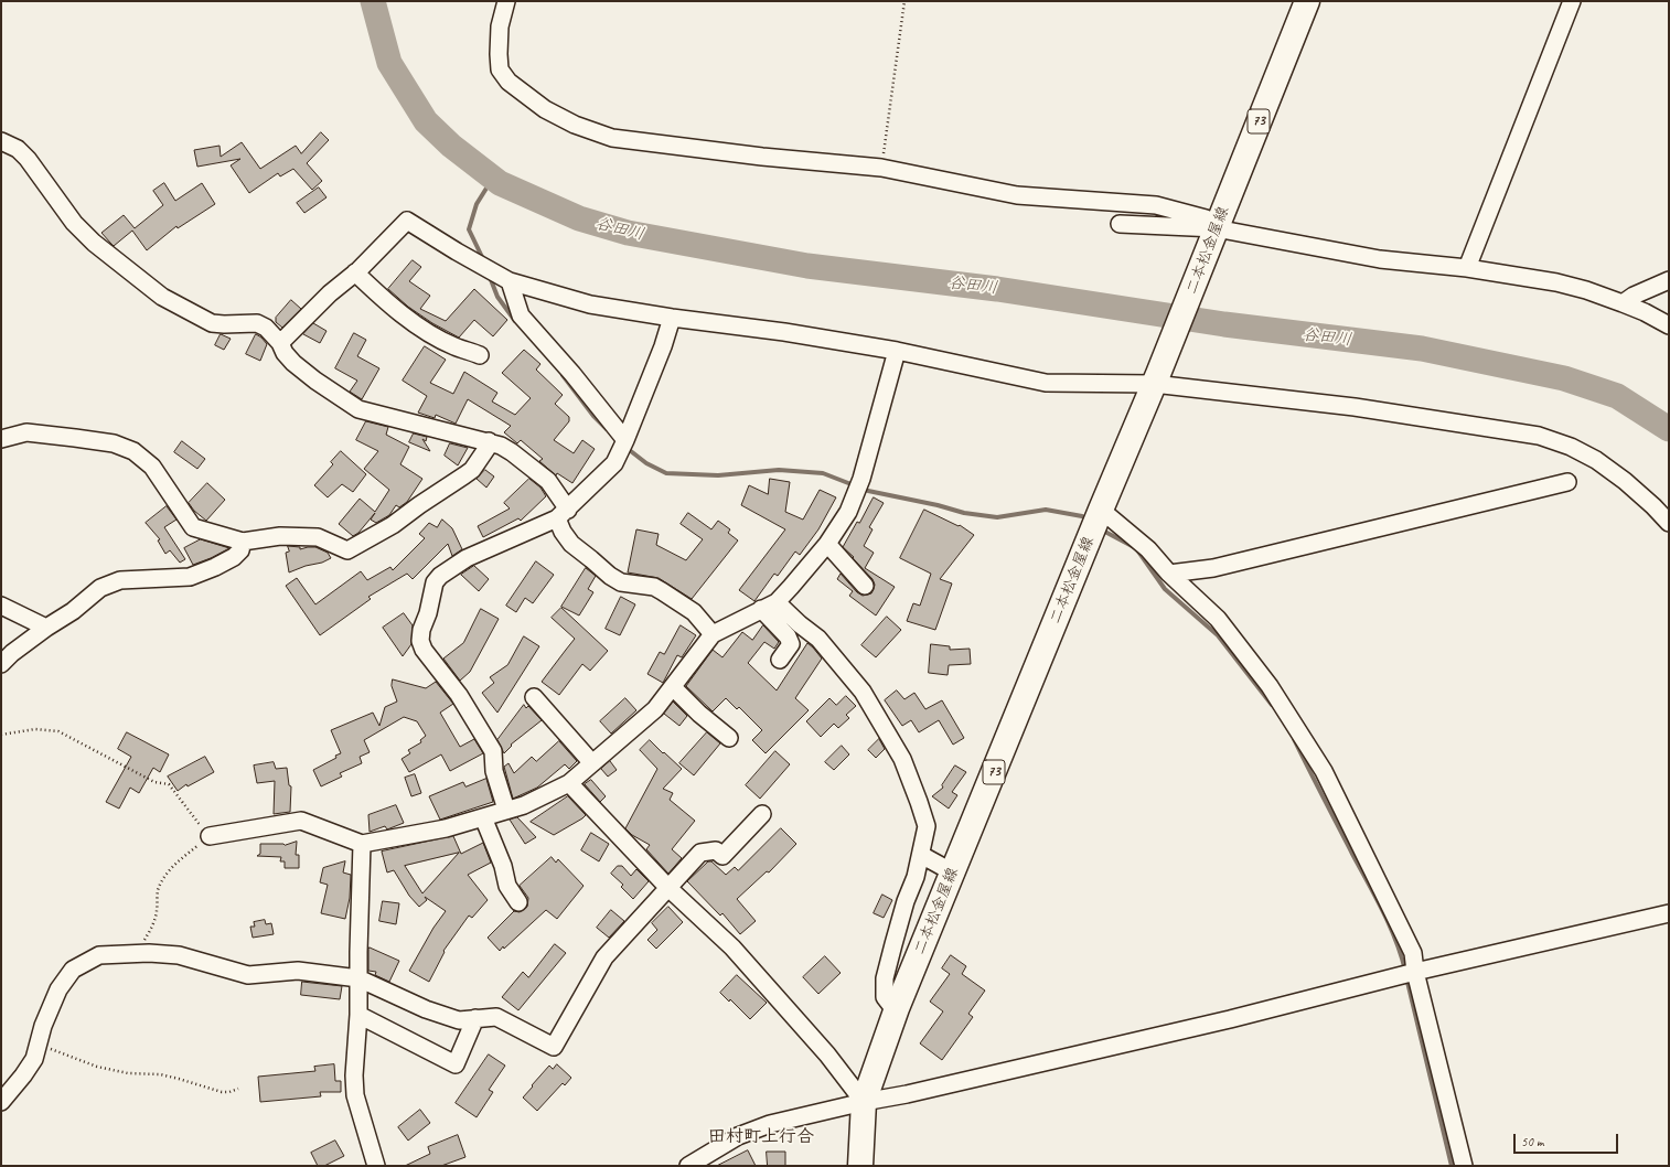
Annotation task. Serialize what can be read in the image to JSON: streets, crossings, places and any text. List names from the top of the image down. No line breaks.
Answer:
{"streets":{"main road":["73","二本松金屋線"]},"districts":["田村町上行合"],"water":["谷田川"],"scale_bar":"50 m"}
